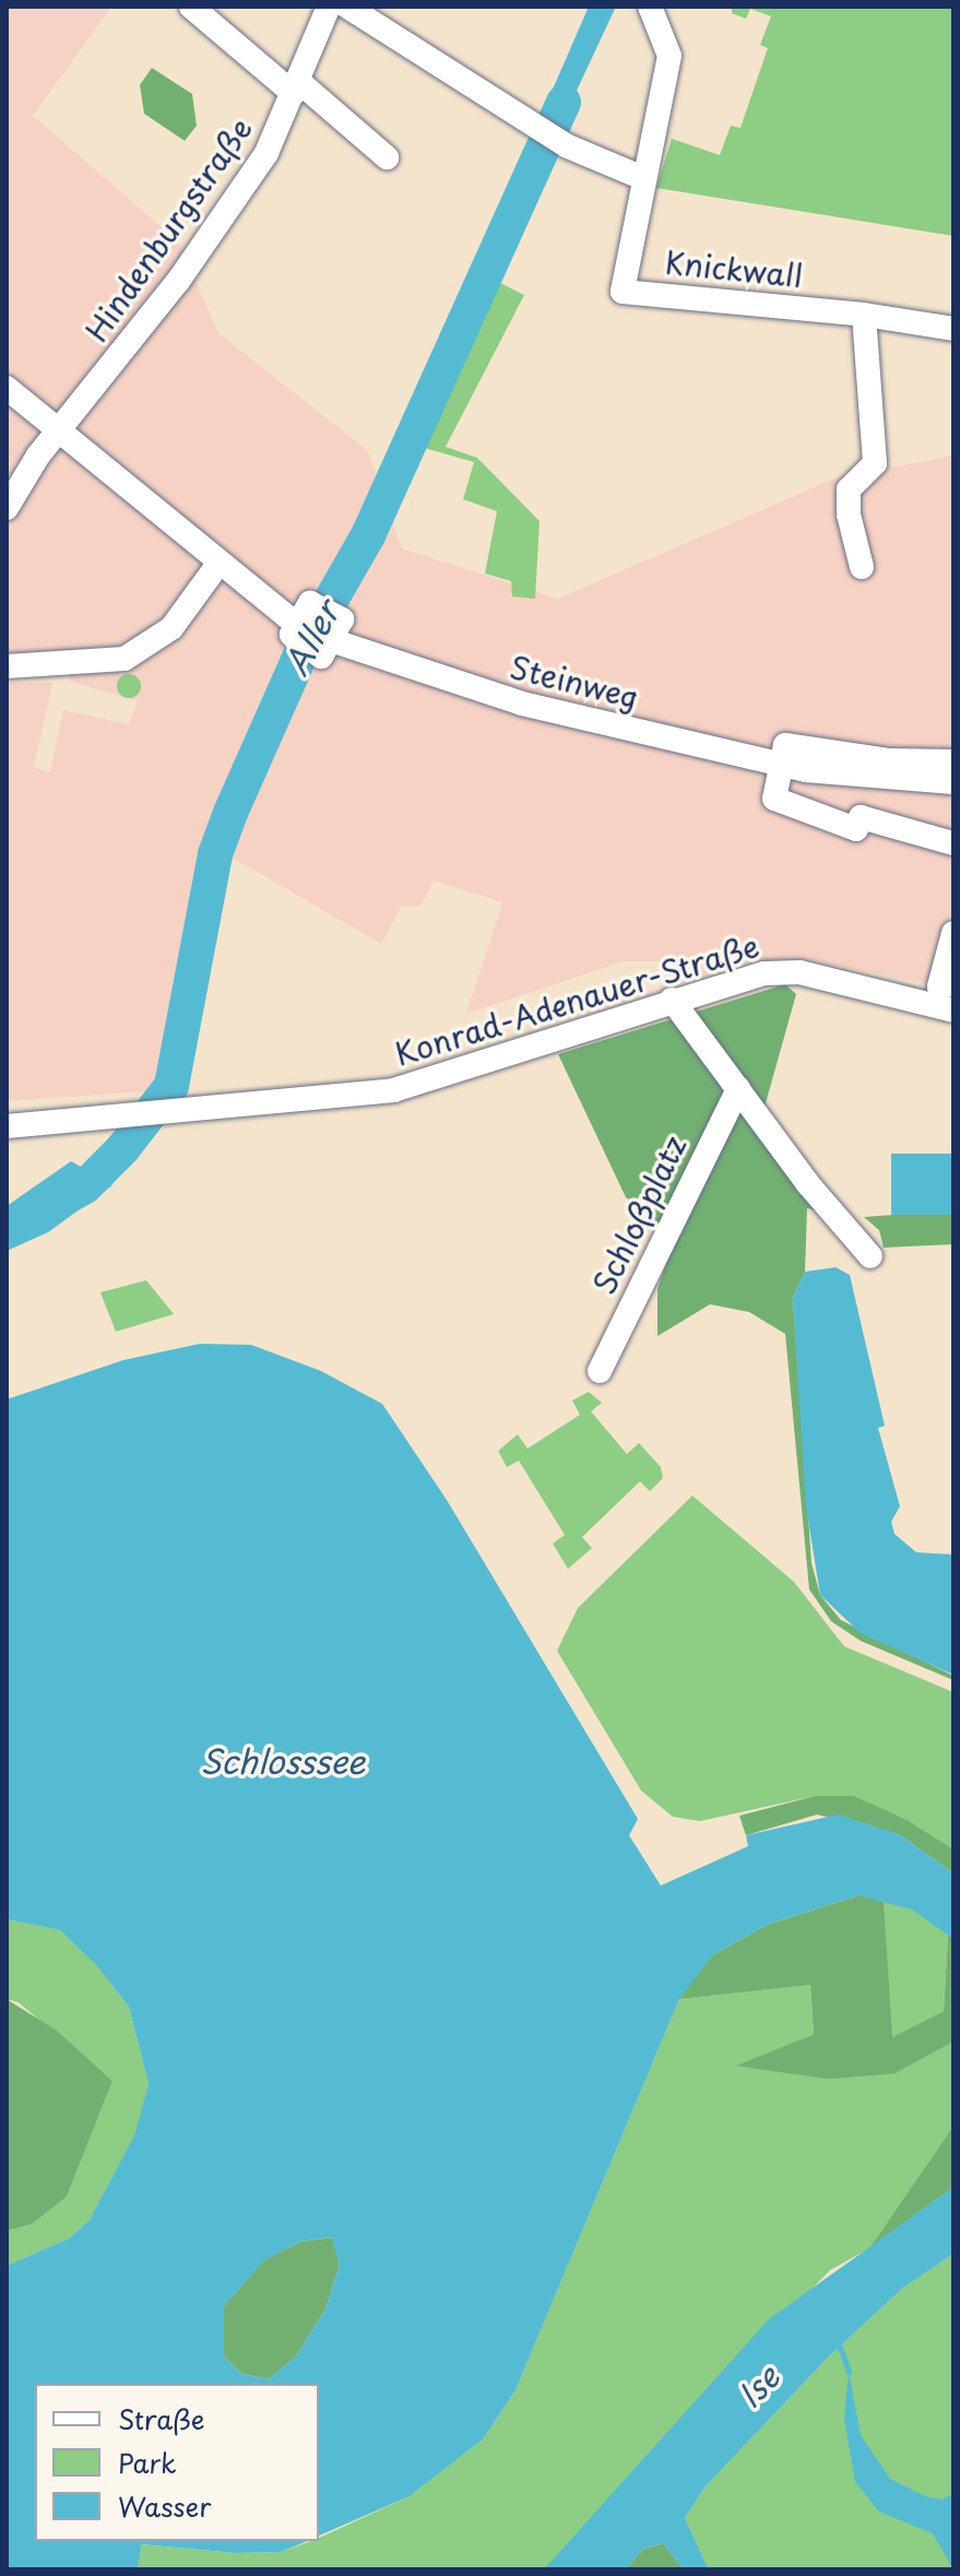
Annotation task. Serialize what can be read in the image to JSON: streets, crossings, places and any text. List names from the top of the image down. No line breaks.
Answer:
{"streets":{"street":["Hindenburgstraße","Knickwall","Steinweg","Konrad-Adenauer-Straße","Schloßplatz"]},"crossings":[["Hindenburgstraße","Steinweg"]],"water":["Aller","Schlosssee","Ise"],"legend":["Straße","Park","Wasser"]}
